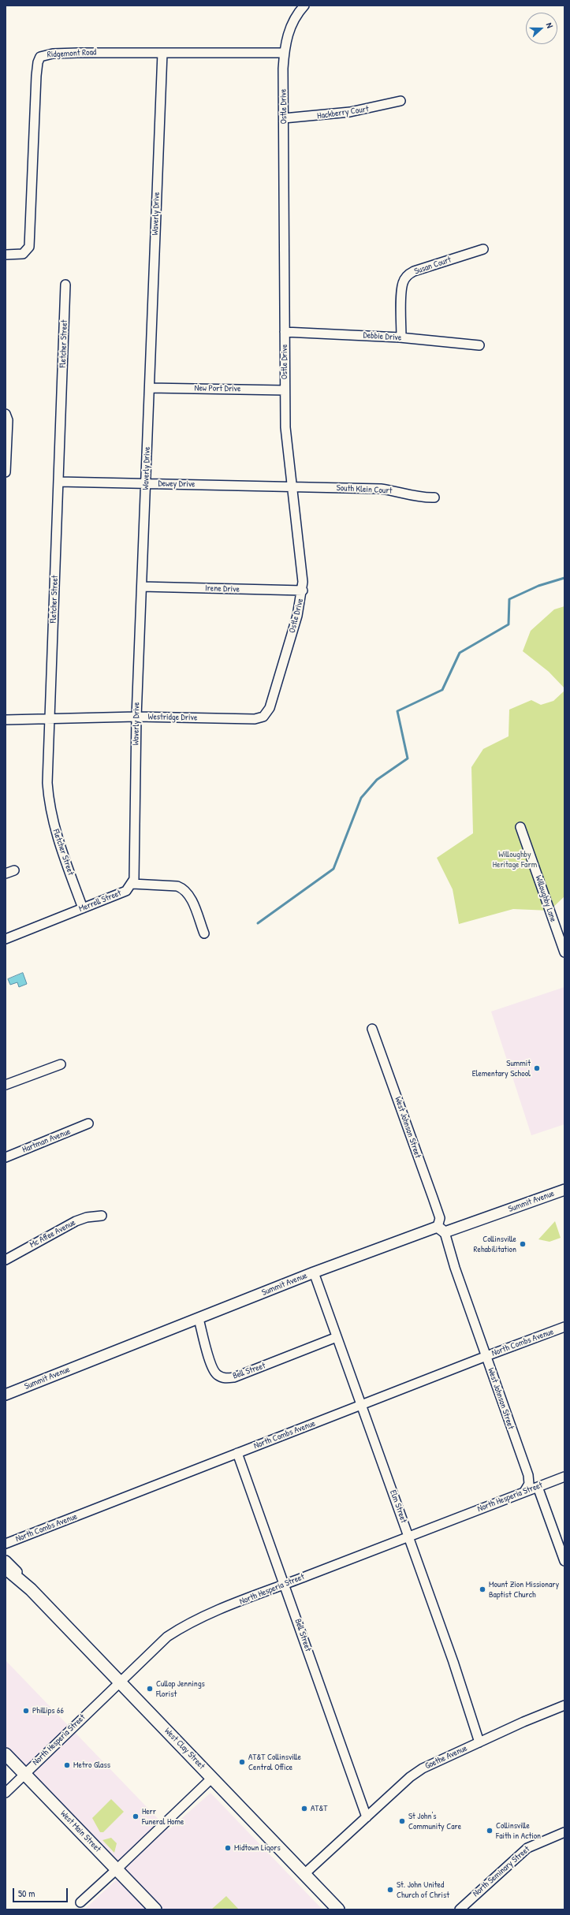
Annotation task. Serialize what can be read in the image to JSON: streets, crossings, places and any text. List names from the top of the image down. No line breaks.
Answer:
{"streets":{"main road":["West Clay Street","West Main Street"],"street":["Ridgemont Road","Ostle Drive","Hackberry Court","Waverly Drive","Susan Court","Debbie Drive","Fletcher Street","New Port Drive","Dewey Drive","South Klein Court","Irene Drive","Westridge Drive","Willoughby Lane","Merrell Street","West Johnson Street","Hartman Avenue","Summit Avenue","Mc Affee Avenue","North Combs Avenue","Bell Street","North Hesperia Street","Elm Street","Goethe Avenue","North Seminary Street"]},"crossings":[["Ridgemont Road","Ostle Drive"],["Ridgemont Road","Waverly Drive"],["Ostle Drive","Hackberry Court"],["Ostle Drive","Debbie Drive"],["Ostle Drive","New Port Drive"],["Ostle Drive","Dewey Drive"],["Ostle Drive","South Klein Court"],["Ostle Drive","Irene Drive"],["Ostle Drive","Westridge Drive"],["Waverly Drive","New Port Drive"],["Waverly Drive","Dewey Drive"],["Waverly Drive","Irene Drive"],["Waverly Drive","Westridge Drive"],["Waverly Drive","Merrell Street"],["Susan Court","Debbie Drive"],["Fletcher Street","Dewey Drive"],["Fletcher Street","Westridge Drive"],["Fletcher Street","Merrell Street"],["Dewey Drive","South Klein Court"],["West Johnson Street","Summit Avenue"],["West Johnson Street","North Combs Avenue"],["West Johnson Street","North Hesperia Street"],["Summit Avenue","Bell Street"],["Summit Avenue","Elm Street"],["North Combs Avenue","Bell Street"],["North Combs Avenue","Elm Street"],["Bell Street","North Hesperia Street"],["Bell Street","Elm Street"],["Bell Street","Goethe Avenue"],["North Hesperia Street","Elm Street"],["North Hesperia Street","West Clay Street"],["North Hesperia Street","West Main Street"],["Elm Street","Goethe Avenue"],["West Clay Street","Goethe Avenue"]],"parks":["Willoughby Heritage Farm"],"places":["Summit Elementary School","Collinsville Rehabilitation","Mount Zion Missionary Baptist Church","Cullop Jennings Florist","Phillips 66","AT&T Collinsville Central Office","Metro Glass","AT&T","Herr Funeral Home","St John's Community Care","Collinsville Faith in Action","Midtown Liqors","St. John United Church of Christ"],"scale_bar":"50 m","north":"right"}
